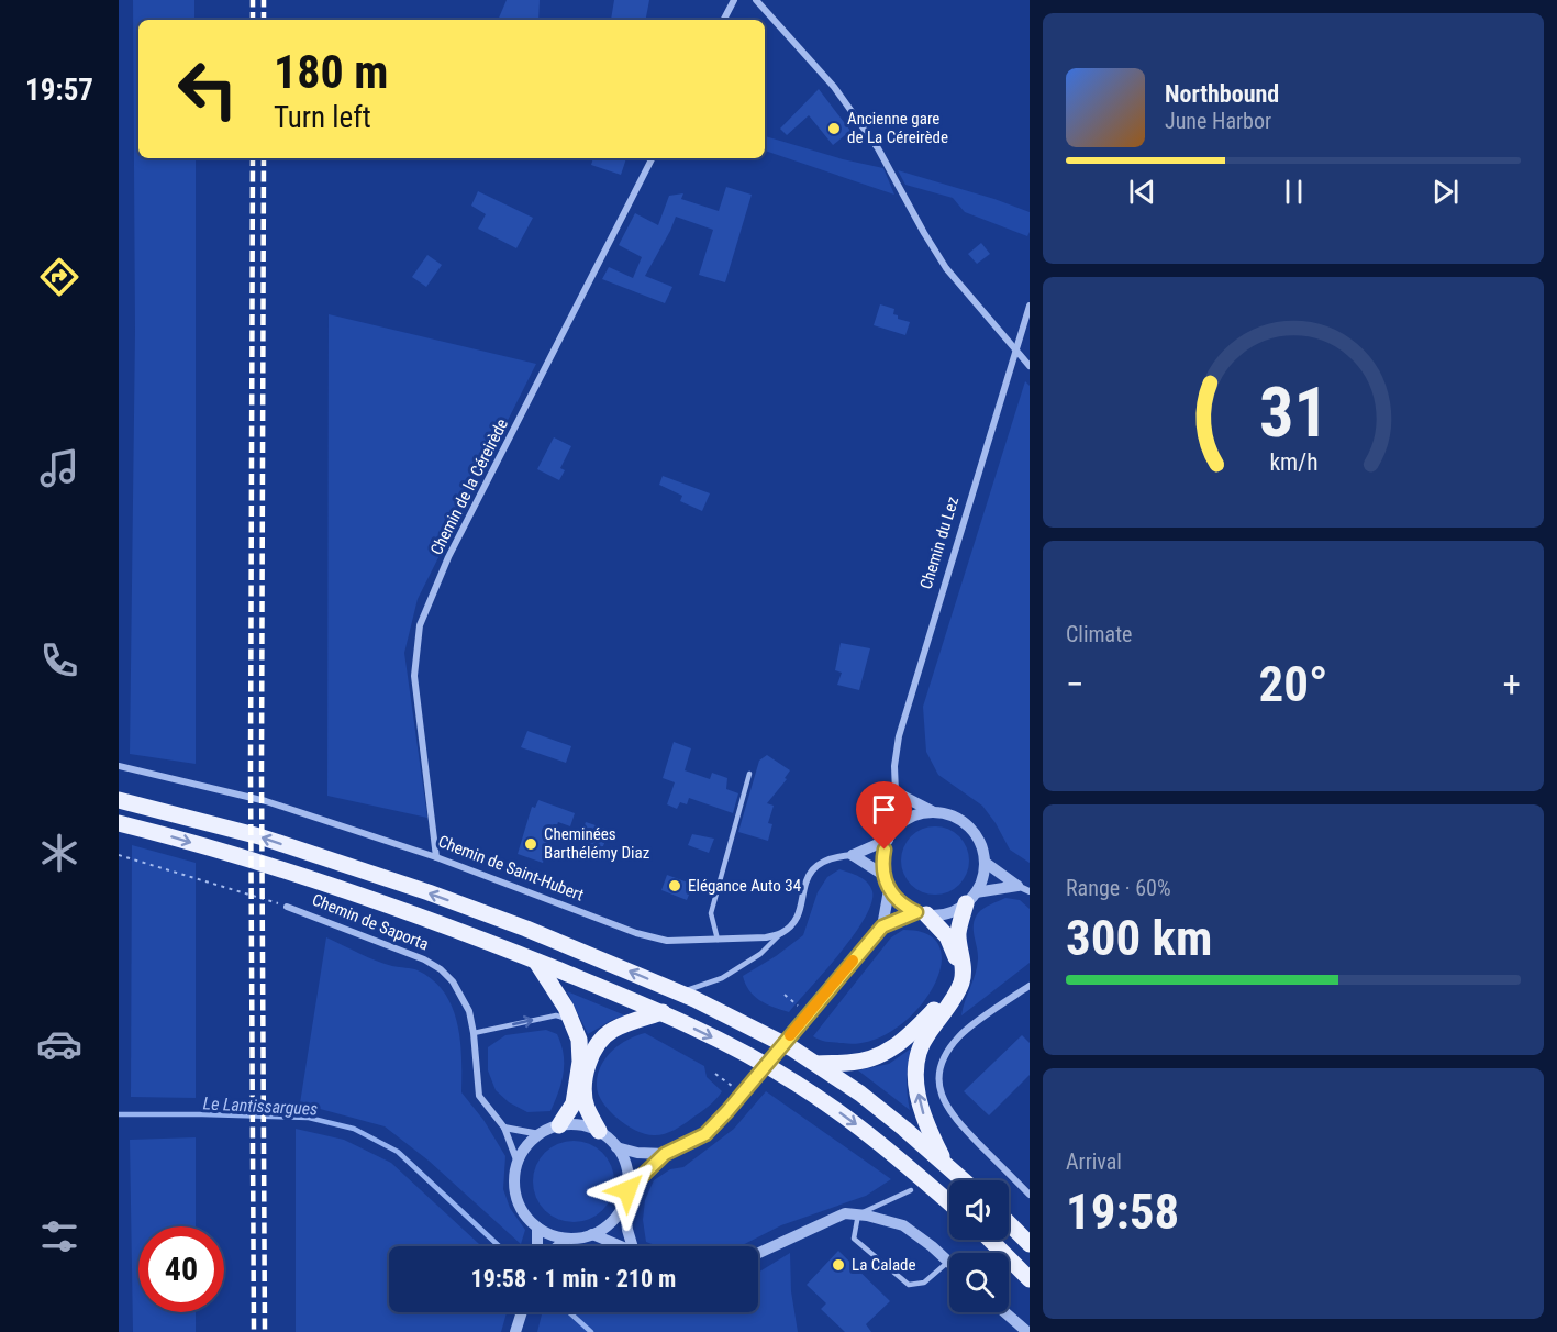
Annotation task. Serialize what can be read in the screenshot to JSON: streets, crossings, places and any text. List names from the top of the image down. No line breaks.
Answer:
{"streets":{"street":["Chemin de la Céreirède","Chemin du Lez","Chemin de Saint-Hubert","Chemin de Saporta"]},"crossings":[["Chemin de la Céreirède","Chemin de Saint-Hubert"]],"water":["Le Lantissargues"],"places":["Ancienne gare de La Céreirède","Cheminées Barthélémy Diaz","Elégance Auto 34","La Calade"],"page":{"tabs":"19:57","turn":["180 m","Turn left"],"song":["Northbound","June Harbor"],"tile":["Climate",["Range · 60%","300 km"],["Arrival","19:58"]],"heat":["−","20°","+"],"limit":"40","trip":"19:58 · 1 min · 210 m","gauge":["31","km/h"]}}
